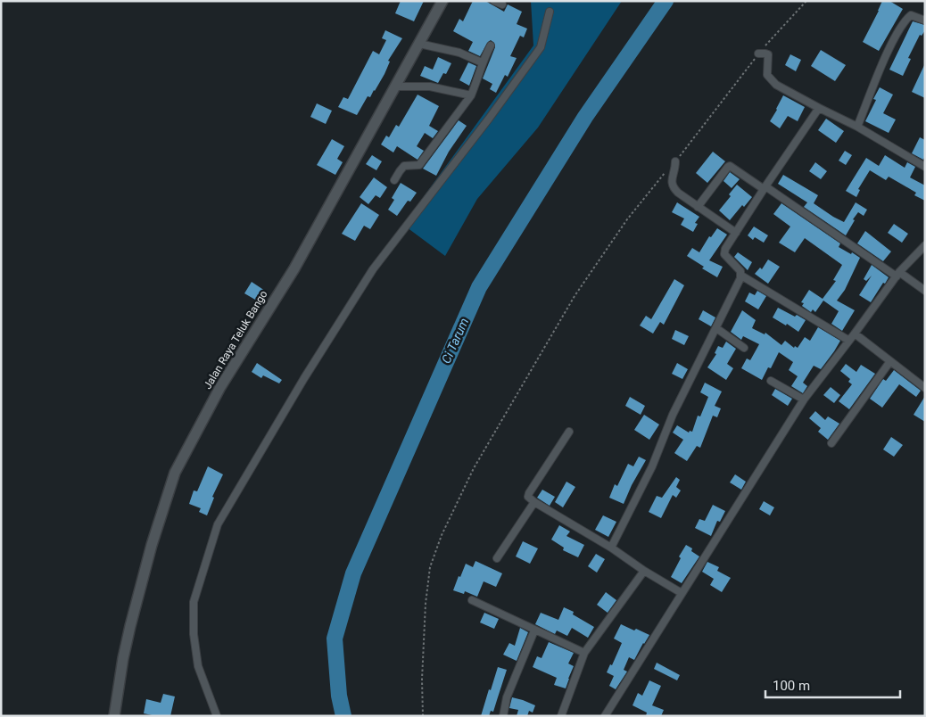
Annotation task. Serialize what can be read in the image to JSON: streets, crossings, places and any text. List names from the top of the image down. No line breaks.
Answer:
{"streets":{"main road":["Jalan Raya Teluk Bango"]},"water":["Ci Tarum"],"scale_bar":"100 m"}
